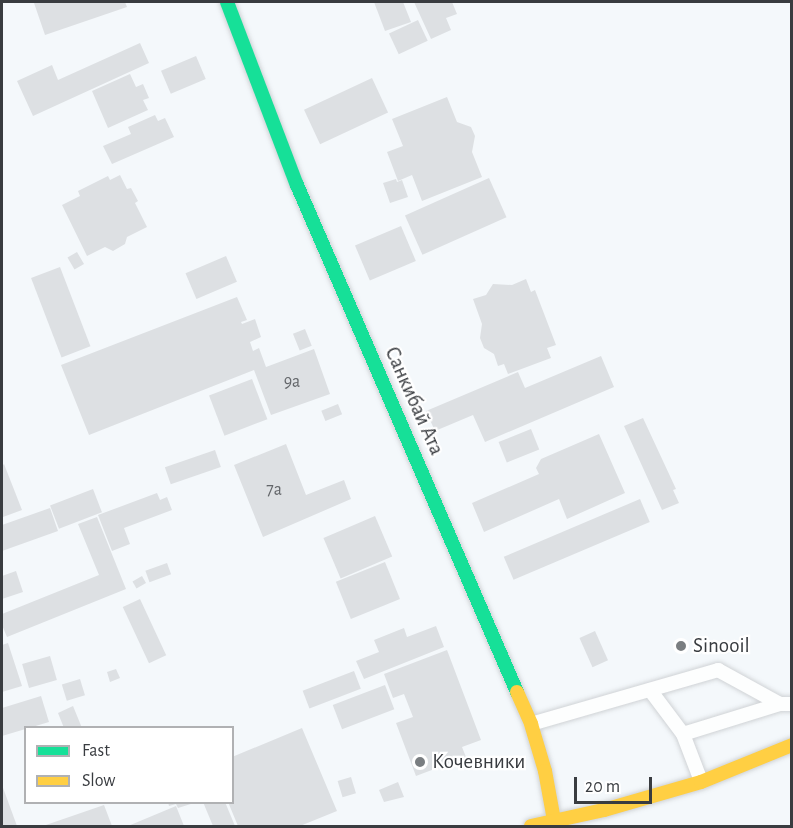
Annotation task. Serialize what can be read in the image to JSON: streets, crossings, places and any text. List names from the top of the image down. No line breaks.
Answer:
{"streets":{"street":["Санкибай Ата"]},"places":["Sinooil","Кочевники"],"house_numbers":["9а","7а"],"legend":["Fast","Slow"],"scale_bar":"20 m"}
